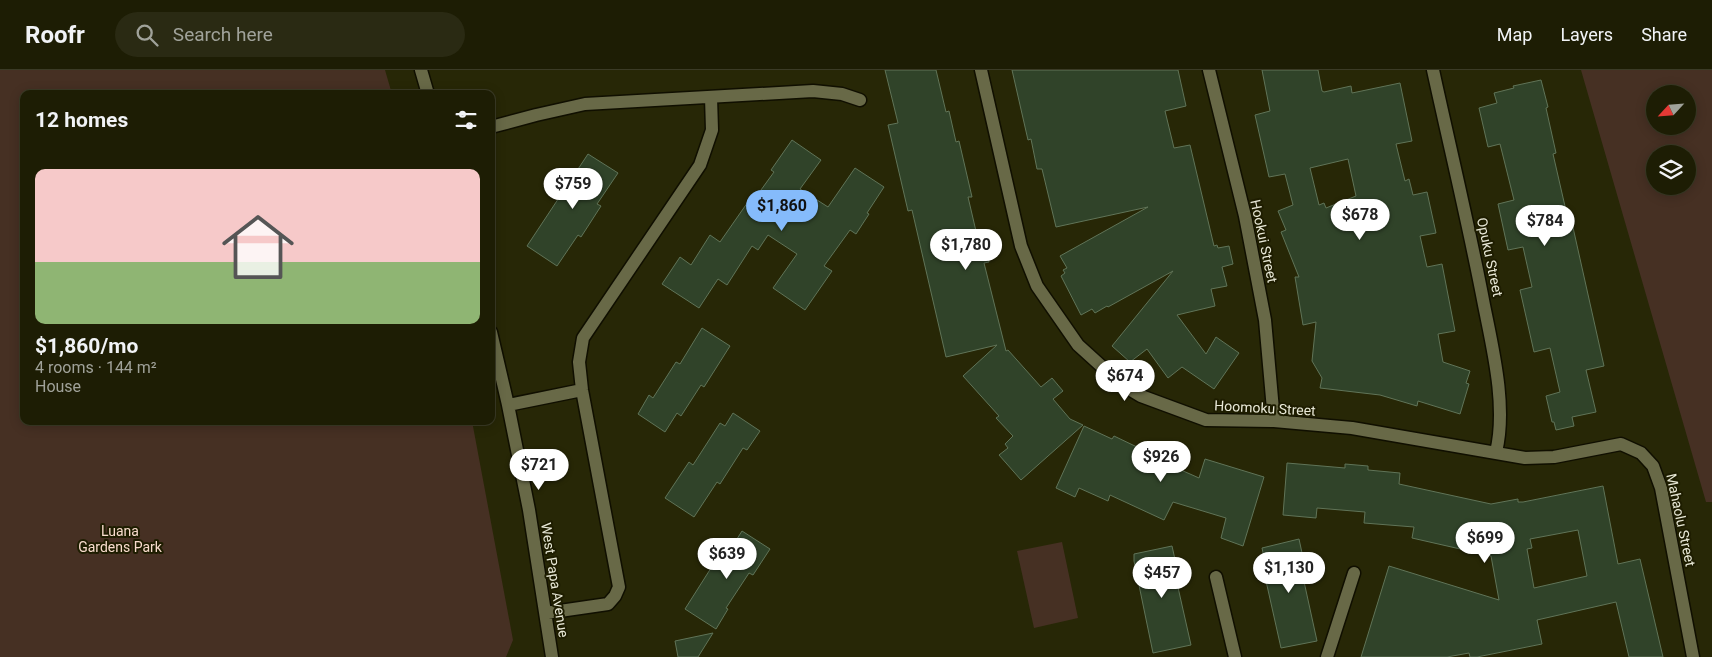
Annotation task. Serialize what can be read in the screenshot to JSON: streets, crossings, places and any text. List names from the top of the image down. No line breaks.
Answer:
{"streets":{"street":["Hookui Street","Opuku Street","Hoomoku Street","Mahaolu Street","West Papa Avenue"]},"crossings":[["Hookui Street","Hoomoku Street"],["Opuku Street","Hoomoku Street"],["Opuku Street","Mahaolu Street"],["Hoomoku Street","Mahaolu Street"]],"parks":["Luana Gardens Park"],"north":"bottom left","page":{"header":"Roofr","search":"Search here","nav":["Map","Layers","Share"],"heading":"12 homes","list":[{"name":"$1,860/mo","note":"4 rooms · 144 m² · House"}],"price":["$759","$1,860","$678","$784","$1,780","$674","$926","$721","$699","$639","$1,130","$457"]}}
